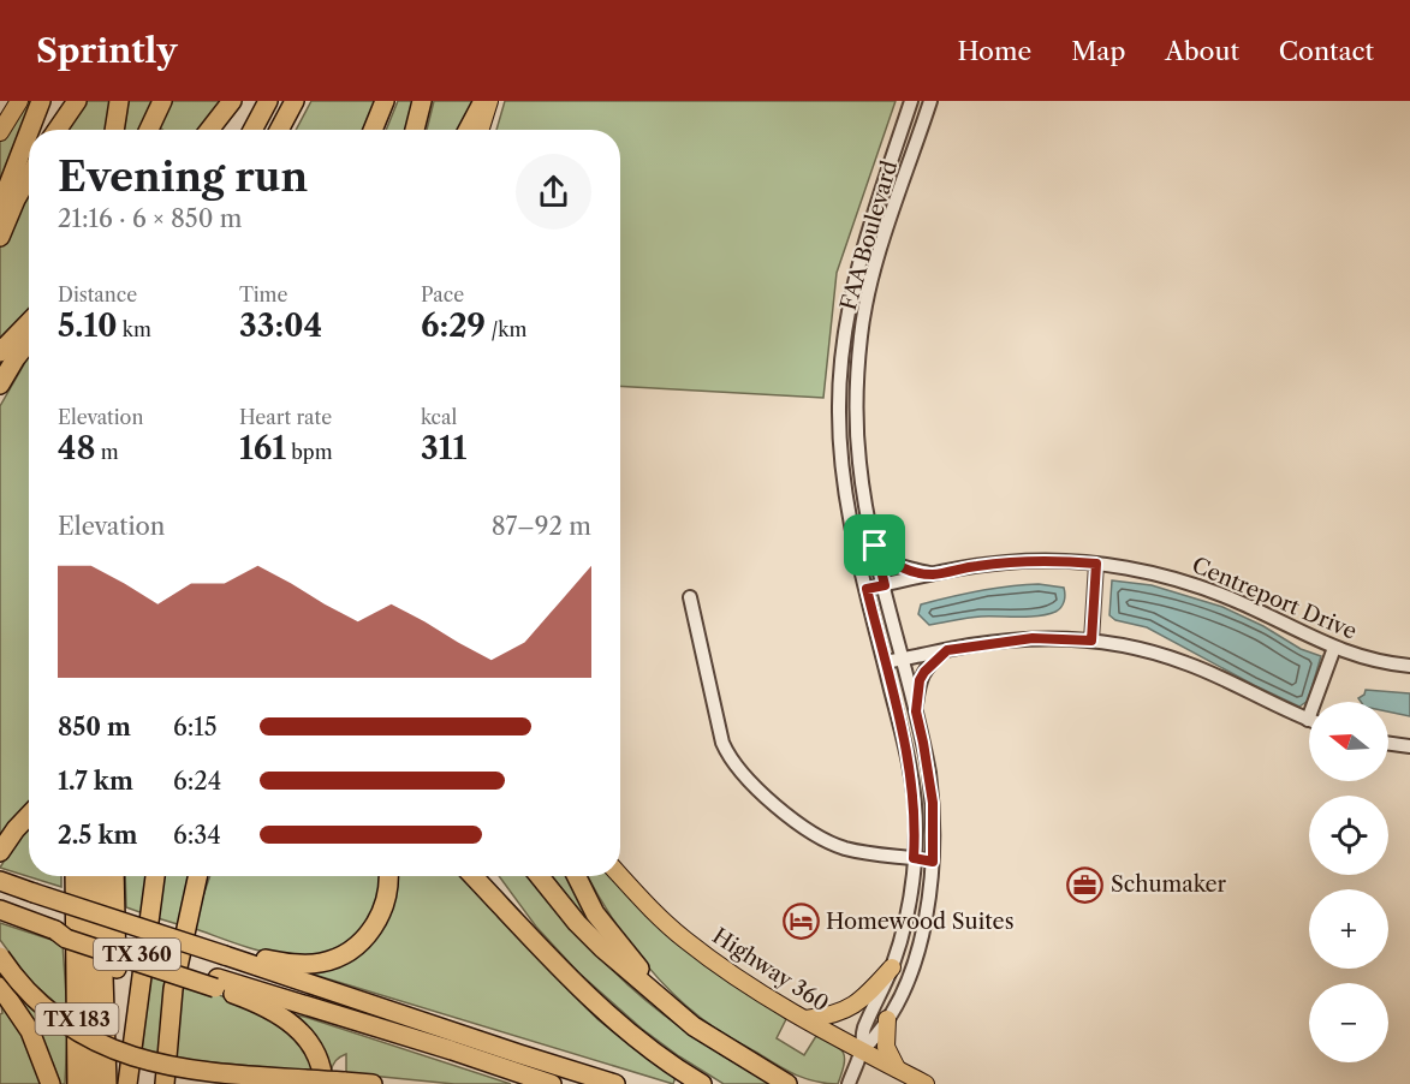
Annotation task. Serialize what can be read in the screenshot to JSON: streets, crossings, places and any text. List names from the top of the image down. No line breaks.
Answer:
{"streets":{"highway":["TX 360","TX 183"],"main road":["Highway 360"],"street":["FAA Boulevard","Centreport Drive"]},"crossings":[["FAA Boulevard","Centreport Drive"],["FAA Boulevard","Highway 360"]],"places":{"office":["Schumaker"],"hotel":["Homewood Suites"]},"north":"left","page":{"header":"Sprintly","nav":["Home","Map","About","Contact"],"heading":["Evening run","21:16 · 6 × 850 m"],"stats":[["Distance","5.10 km"],["Time","33:04"],["Pace","6:29 /km"],["Elevation","48 m"],["Heart rate","161 bpm"],["kcal","311"]],"chart":["Elevation","87–92 m"],"list":[{"name":"850 m","note":"6:15"},{"name":"1.7 km","note":"6:24"},{"name":"2.5 km","note":"6:34"}],"map_buttons":["+","−"]}}
